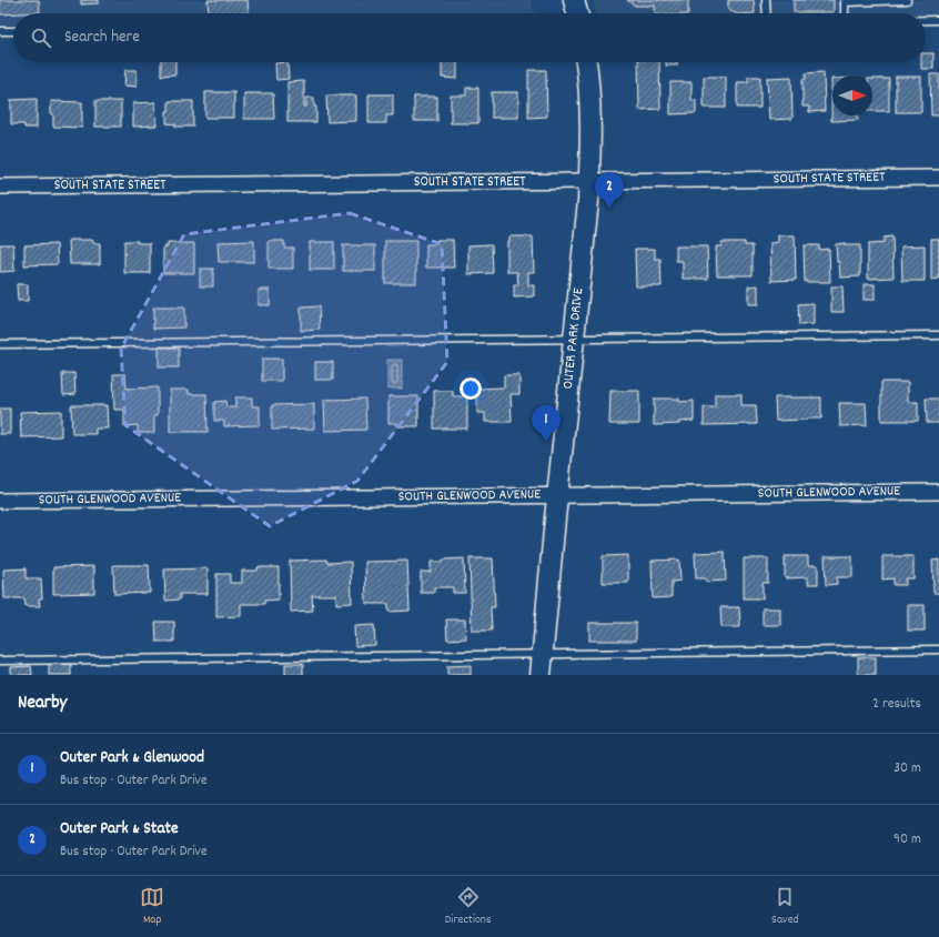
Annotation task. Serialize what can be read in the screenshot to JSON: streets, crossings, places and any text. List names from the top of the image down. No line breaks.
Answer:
{"streets":{"street":["SOUTH STATE STREET","OUTER PARK DRIVE","SOUTH GLENWOOD AVENUE"]},"crossings":[["SOUTH STATE STREET","OUTER PARK DRIVE"],["OUTER PARK DRIVE","SOUTH GLENWOOD AVENUE"]],"north":"right","page":{"search":"Search here","pins":["2","1"],"heading":["Nearby","2 results"],"list":[{"mark":"1","name":"Outer Park & Glenwood","note":"Bus stop · Outer Park Drive","value":"30 m"},{"mark":"2","name":"Outer Park & State","note":"Bus stop · Outer Park Drive","value":"90 m"}],"nav":["Map","Directions","Saved"]}}
